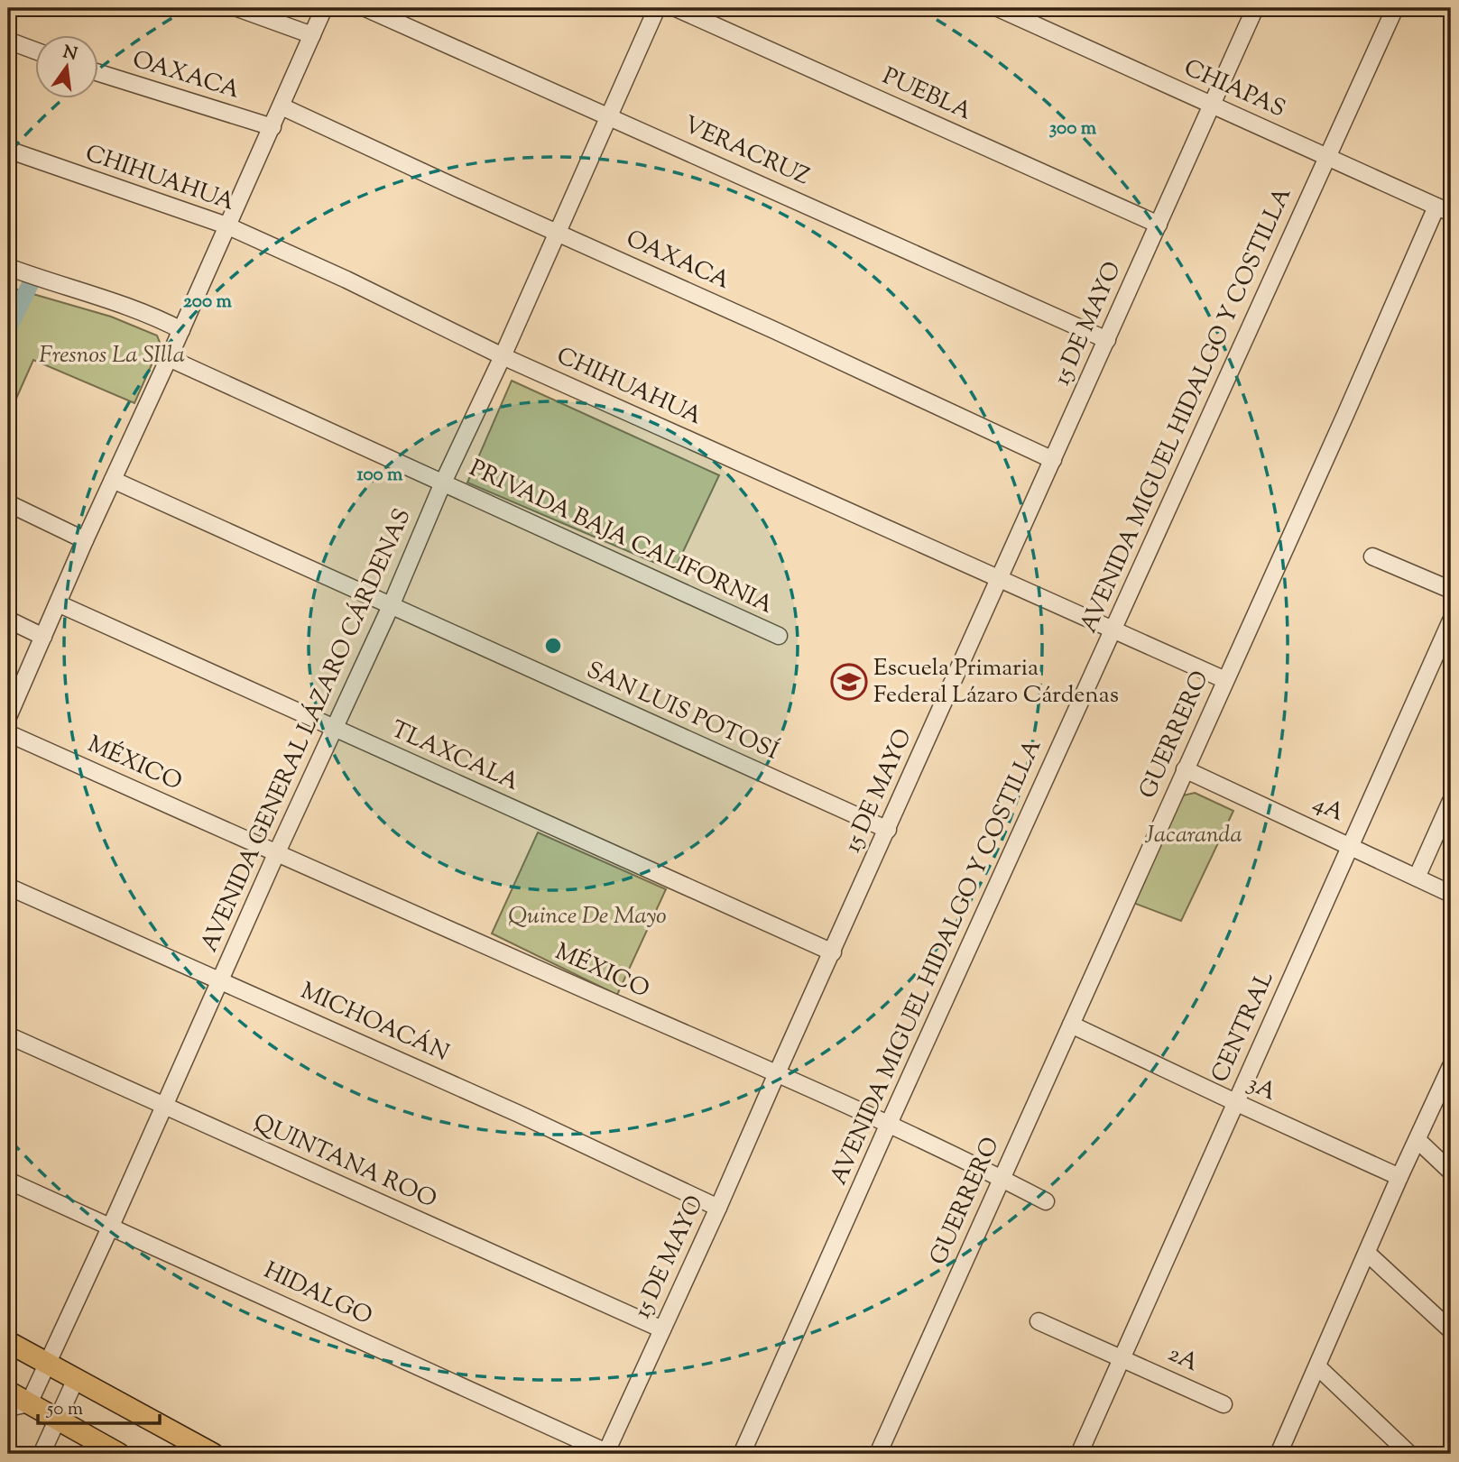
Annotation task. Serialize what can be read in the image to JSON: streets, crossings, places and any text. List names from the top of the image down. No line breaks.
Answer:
{"streets":{"street":["OAXACA","CHIAPAS","PUEBLA","VERACRUZ","CHIHUAHUA","15 DE MAYO","AVENIDA MIGUEL HIDALGO Y COSTILLA","PRIVADA BAJA CALIFORNIA","SAN LUIS POTOSÍ","AVENIDA GENERAL LÁZARO CÁRDENAS","GUERRERO","TLAXCALA","MÉXICO","4A","MICHOACÁN","CENTRAL","3A","QUINTANA ROO","HIDALGO","2A"]},"crossings":[["OAXACA","15 DE MAYO"],["OAXACA","AVENIDA GENERAL LÁZARO CÁRDENAS"],["CHIAPAS","15 DE MAYO"],["CHIAPAS","AVENIDA MIGUEL HIDALGO Y COSTILLA"],["CHIAPAS","GUERRERO"],["PUEBLA","15 DE MAYO"],["VERACRUZ","15 DE MAYO"],["VERACRUZ","AVENIDA GENERAL LÁZARO CÁRDENAS"],["CHIHUAHUA","15 DE MAYO"],["CHIHUAHUA","AVENIDA MIGUEL HIDALGO Y COSTILLA"],["CHIHUAHUA","AVENIDA GENERAL LÁZARO CÁRDENAS"],["CHIHUAHUA","GUERRERO"],["15 DE MAYO","SAN LUIS POTOSÍ"],["15 DE MAYO","TLAXCALA"],["15 DE MAYO","MÉXICO"],["15 DE MAYO","MICHOACÁN"],["15 DE MAYO","QUINTANA ROO"],["15 DE MAYO","HIDALGO"],["AVENIDA MIGUEL HIDALGO Y COSTILLA","MÉXICO"],["PRIVADA BAJA CALIFORNIA","AVENIDA GENERAL LÁZARO CÁRDENAS"],["SAN LUIS POTOSÍ","AVENIDA GENERAL LÁZARO CÁRDENAS"],["AVENIDA GENERAL LÁZARO CÁRDENAS","TLAXCALA"],["AVENIDA GENERAL LÁZARO CÁRDENAS","MÉXICO"],["AVENIDA GENERAL LÁZARO CÁRDENAS","MICHOACÁN"],["AVENIDA GENERAL LÁZARO CÁRDENAS","QUINTANA ROO"],["AVENIDA GENERAL LÁZARO CÁRDENAS","HIDALGO"],["GUERRERO","MÉXICO"],["GUERRERO","4A"],["GUERRERO","3A"],["4A","CENTRAL"],["CENTRAL","3A"],["CENTRAL","2A"]],"parks":["Fresnos La SIlla","Jacaranda","Quince De Mayo"],"places":{"school or university":["Escuela Primaria Federal Lázaro Cárdenas"]},"scale_bar":"50 m","north":"top","rings":["300 m","200 m","100 m"]}
